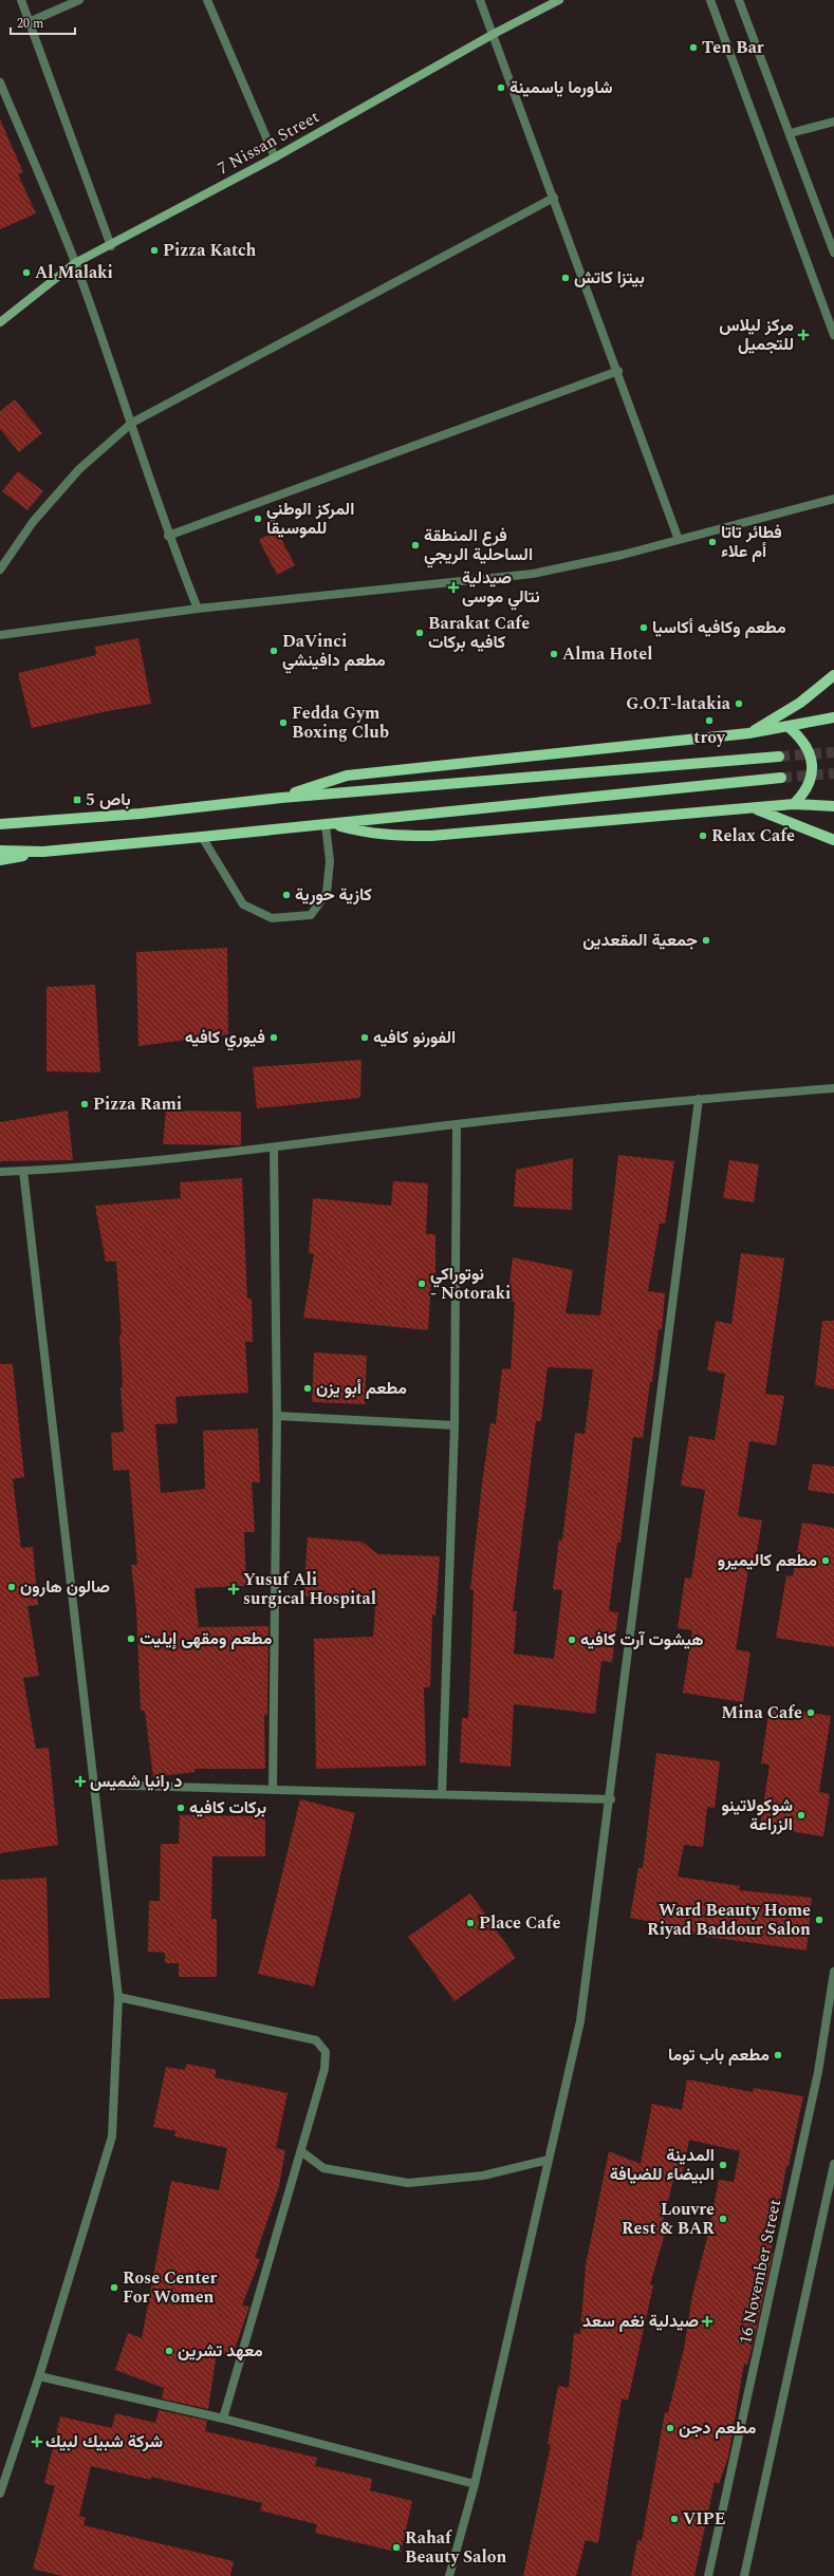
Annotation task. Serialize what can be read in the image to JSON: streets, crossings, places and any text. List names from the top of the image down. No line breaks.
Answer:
{"streets":{"main road":["7 Nissan Street"],"street":["16 November Street"]},"places":{"other":["Ten Bar","شاورما ياسمينة","Pizza Katch","Al Malaki","بيتزا كاتش","المركز الوطني للموسيقا","فطائر تاتا أم علاء","فرع المنطقة الساحلية الريجي","مطعم وكافيه أكاسيا","Barakat Cafe كافيه بركات","DaVinci مطعم دافينشي","Alma Hotel","G.O.T-latakia","troy","Fedda Gym Boxing Club","Relax Cafe","كازية حورية","جمعية المقعدين","فيوري كافيه","الفورنو كافيه","Pizza Rami","نوتوراكي - Notoraki","مطعم أبو يزن","مطعم كاليميرو","صالون هارون","مطعم ومقهى إيليت","هيشوت آرت كافيه","Mina Cafe","بركات كافيه","شوكولاتينو الزراعة","Ward Beauty Home Riyad Baddour Salon","Place Cafe","مطعم باب توما","المدينة البيضاء للضيافة","Louvre Rest & BAR","Rose Center For Women","معهد تشرين","مطعم دجن","VIPE","Rahaf Beauty Salon"],"health":["مركز ليلاس للتجميل","صيدلية نتالي موسى","Yusuf Ali surgical Hospital","د رانيا شميس","صيدلية نغم سعد","شركة شبيك لبيك"],"transit":["باص 5"]},"scale_bar":"20 m"}
